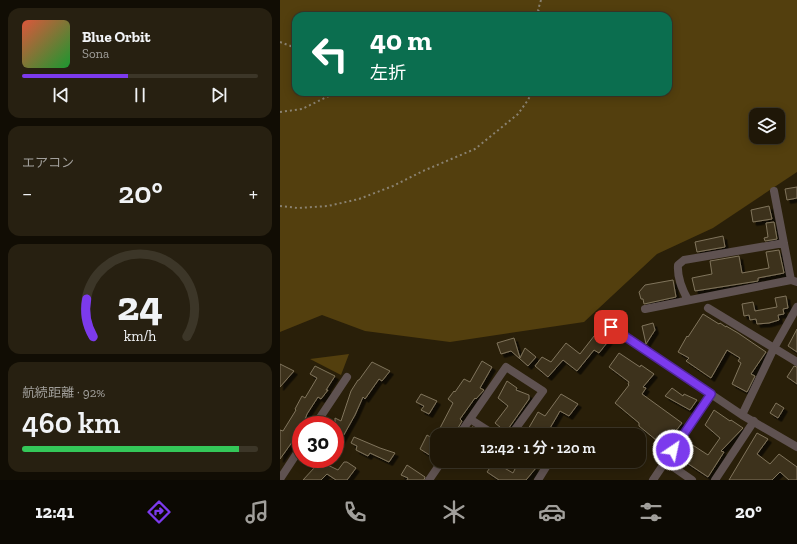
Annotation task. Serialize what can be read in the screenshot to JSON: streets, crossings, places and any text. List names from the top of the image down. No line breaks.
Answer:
{"page":{"turn":["40 m","左折"],"song":["Blue Orbit","Sona"],"tile":["エアコン",["航続距離 · 92%","460 km"]],"heat":["−","20°","+"],"limit":"30","trip":"12:42 · 1 分 · 120 m","tabs":["12:41","20°"],"gauge":["24","km/h"]}}
